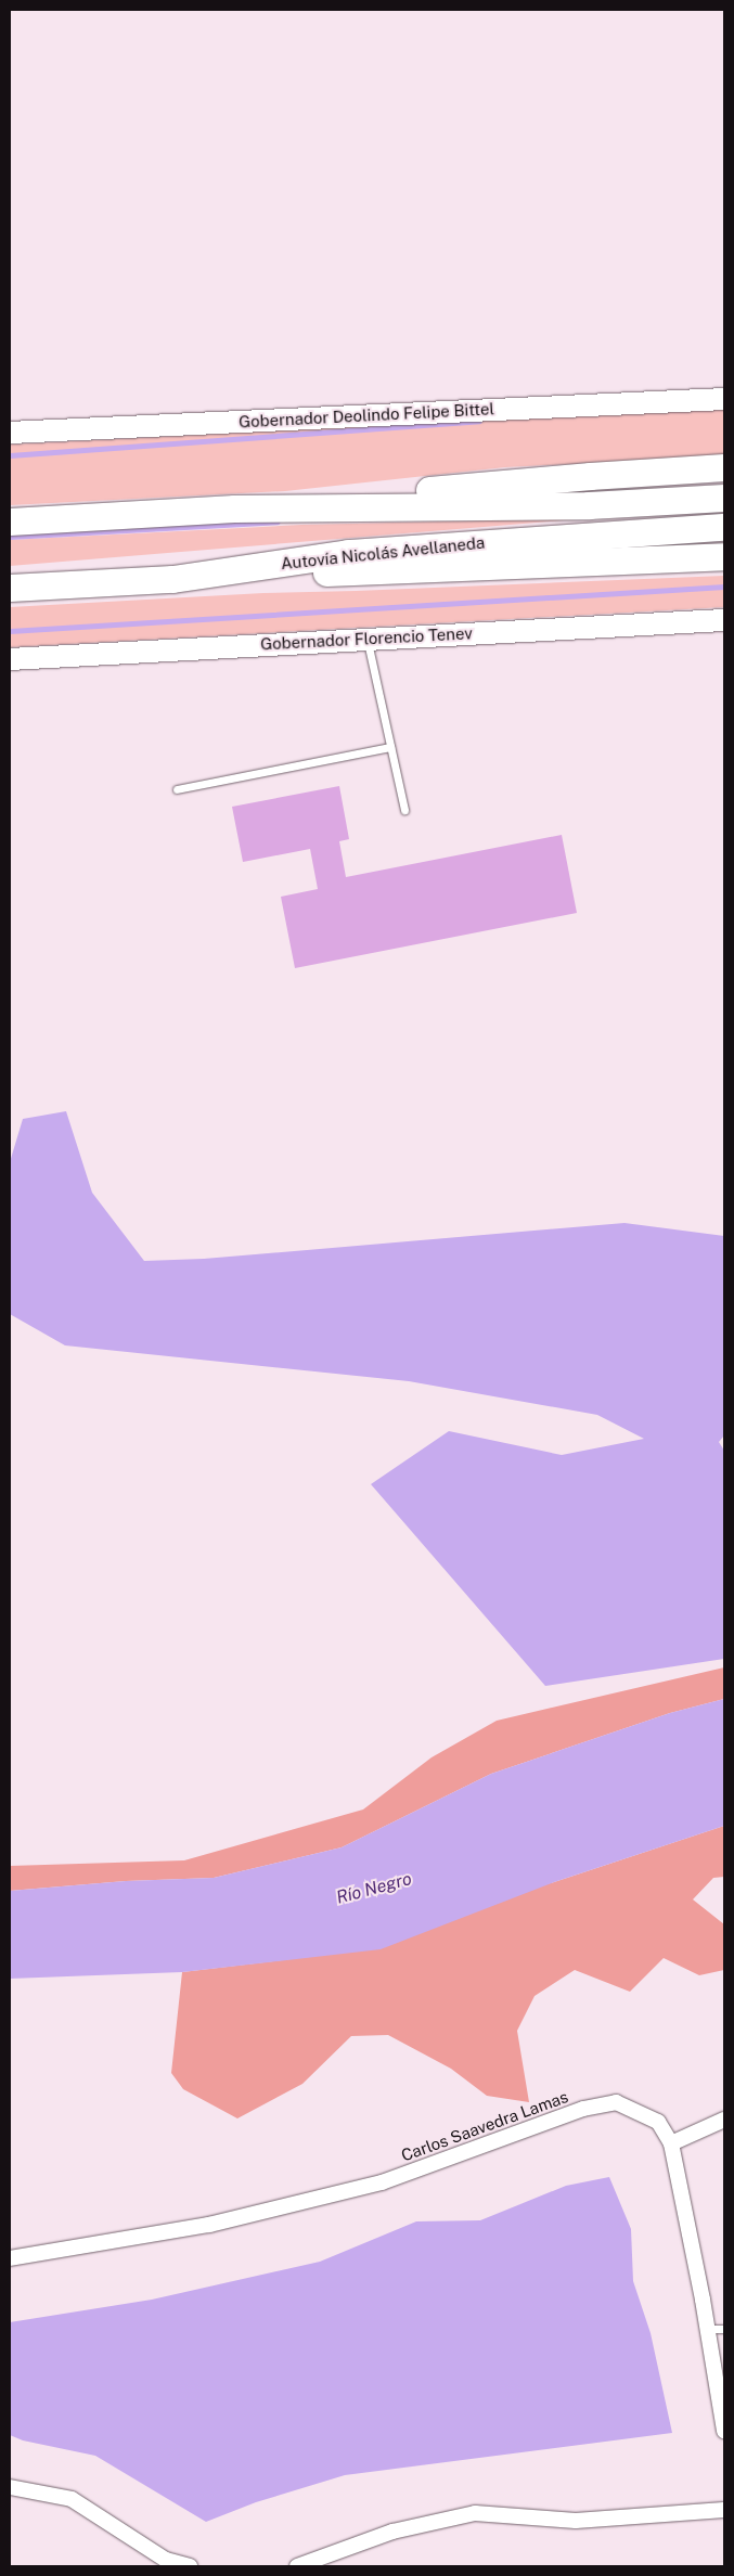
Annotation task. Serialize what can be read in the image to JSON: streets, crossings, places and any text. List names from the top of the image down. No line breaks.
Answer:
{"streets":{"highway":["Autovía Nicolás Avellaneda"],"street":["Gobernador Deolindo Felipe Bittel","Gobernador Florencio Tenev","Carlos Saavedra Lamas"]},"water":["Río Negro"]}
